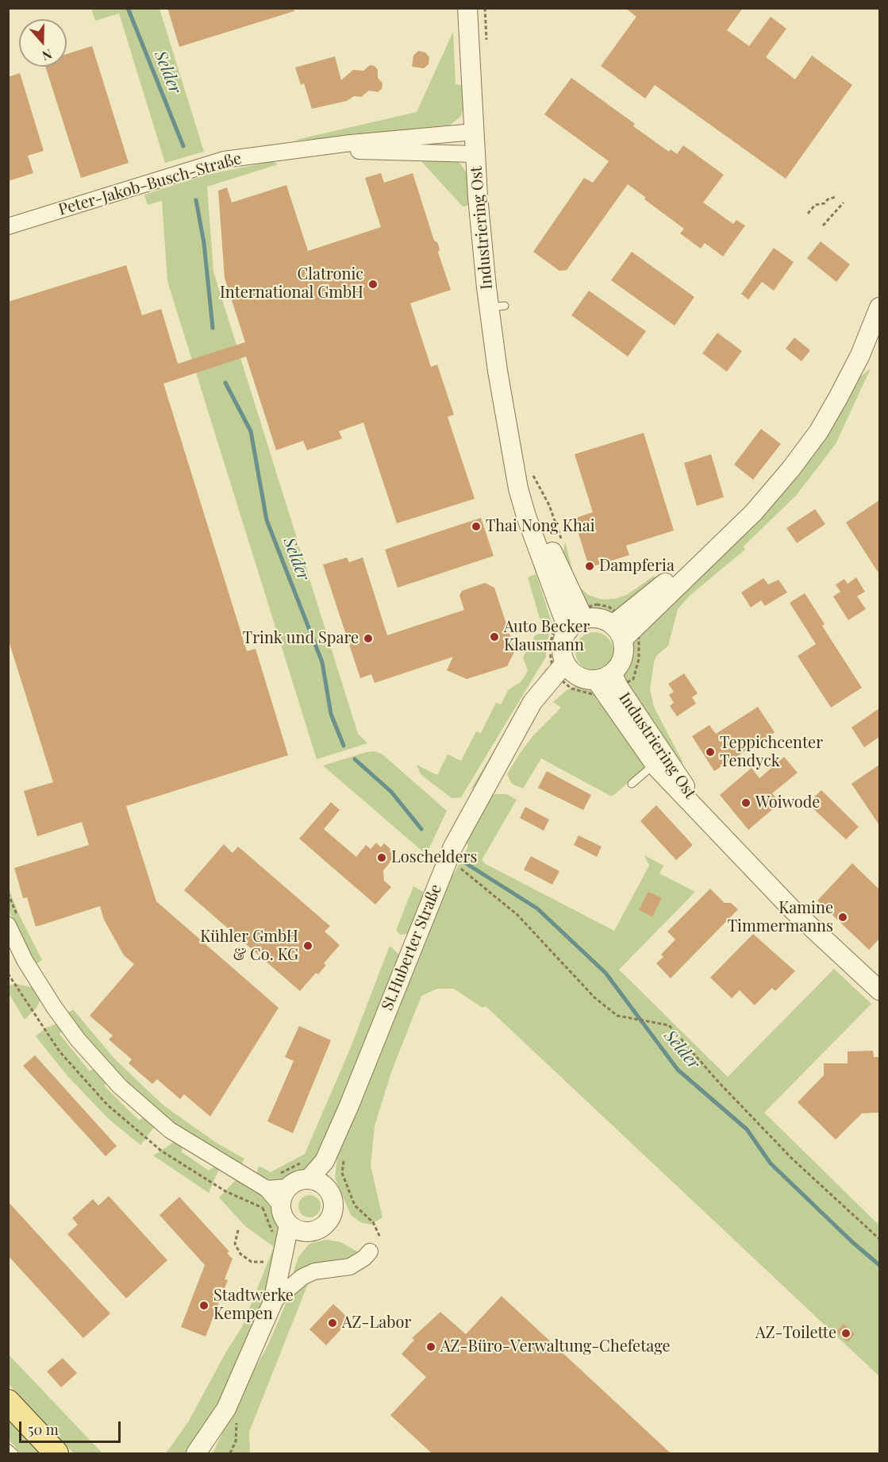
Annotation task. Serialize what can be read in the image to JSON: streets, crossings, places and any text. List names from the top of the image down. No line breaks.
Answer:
{"streets":{"street":["Peter-Jakob-Busch-Straße","Industriering Ost","St.Huberter Straße"]},"crossings":[["Peter-Jakob-Busch-Straße","Industriering Ost"],["Industriering Ost","St.Huberter Straße"]],"water":["Selder"],"places":["Clatronic International GmbH","Thai Nong Khai","Dampferia","Auto Becker Klausmann","Trink und Spare","Teppichcenter Tendyck","Woiwode","Loschelders","Kamine Timmermanns","Kühler GmbH & Co. KG","Stadtwerke Kempen","AZ-Labor","AZ-Toilette","AZ-Büro-Verwaltung-Chefetage"],"scale_bar":"50 m","north":"bottom"}
